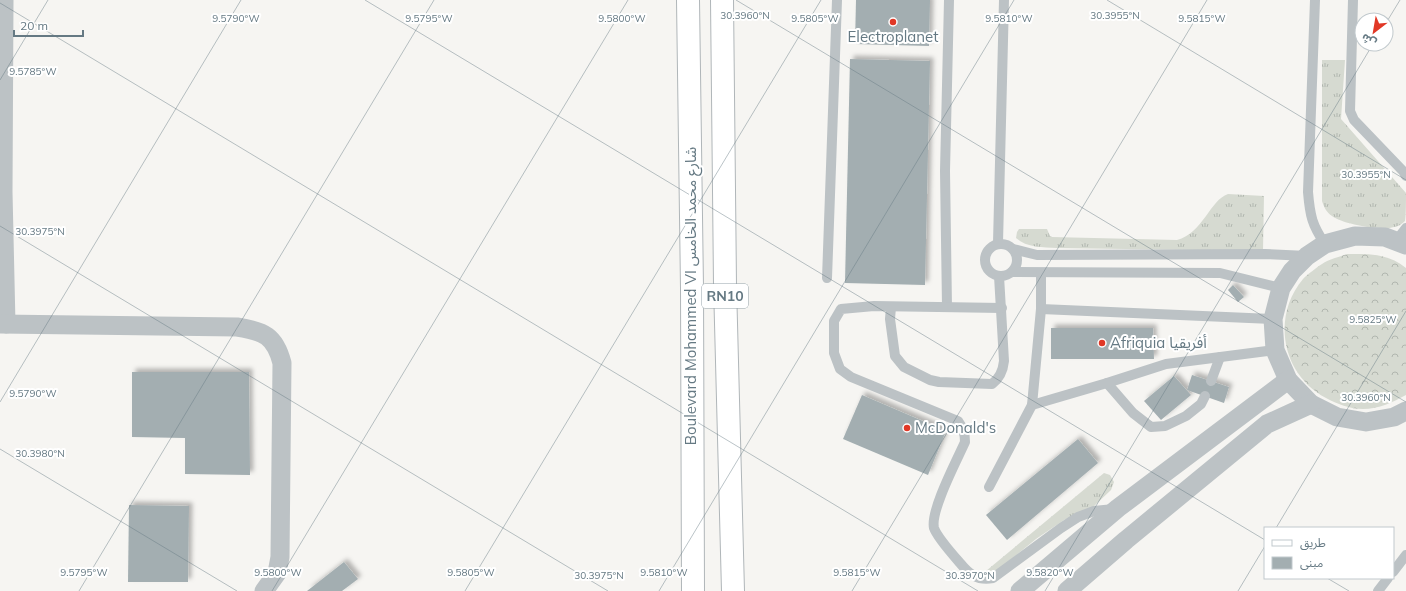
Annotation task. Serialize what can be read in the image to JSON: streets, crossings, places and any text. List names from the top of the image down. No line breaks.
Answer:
{"streets":{"main road":["Boulevard Mohammed VI شارع محمد الخامس","RN10"]},"places":["Electroplanet","Afriquia أفريقيا","McDonald's"],"legend":["طريق","مبنى"],"scale_bar":"20 m","north":"bottom left","coordinates":["30.3960°N","30.3955°N","9.5790°W","9.5795°W","9.5800°W","9.5805°W","9.5810°W","9.5815°W","9.5785°W","30.3975°N","9.5825°W","30.3980°N","9.5820°W","30.3970°N"]}
